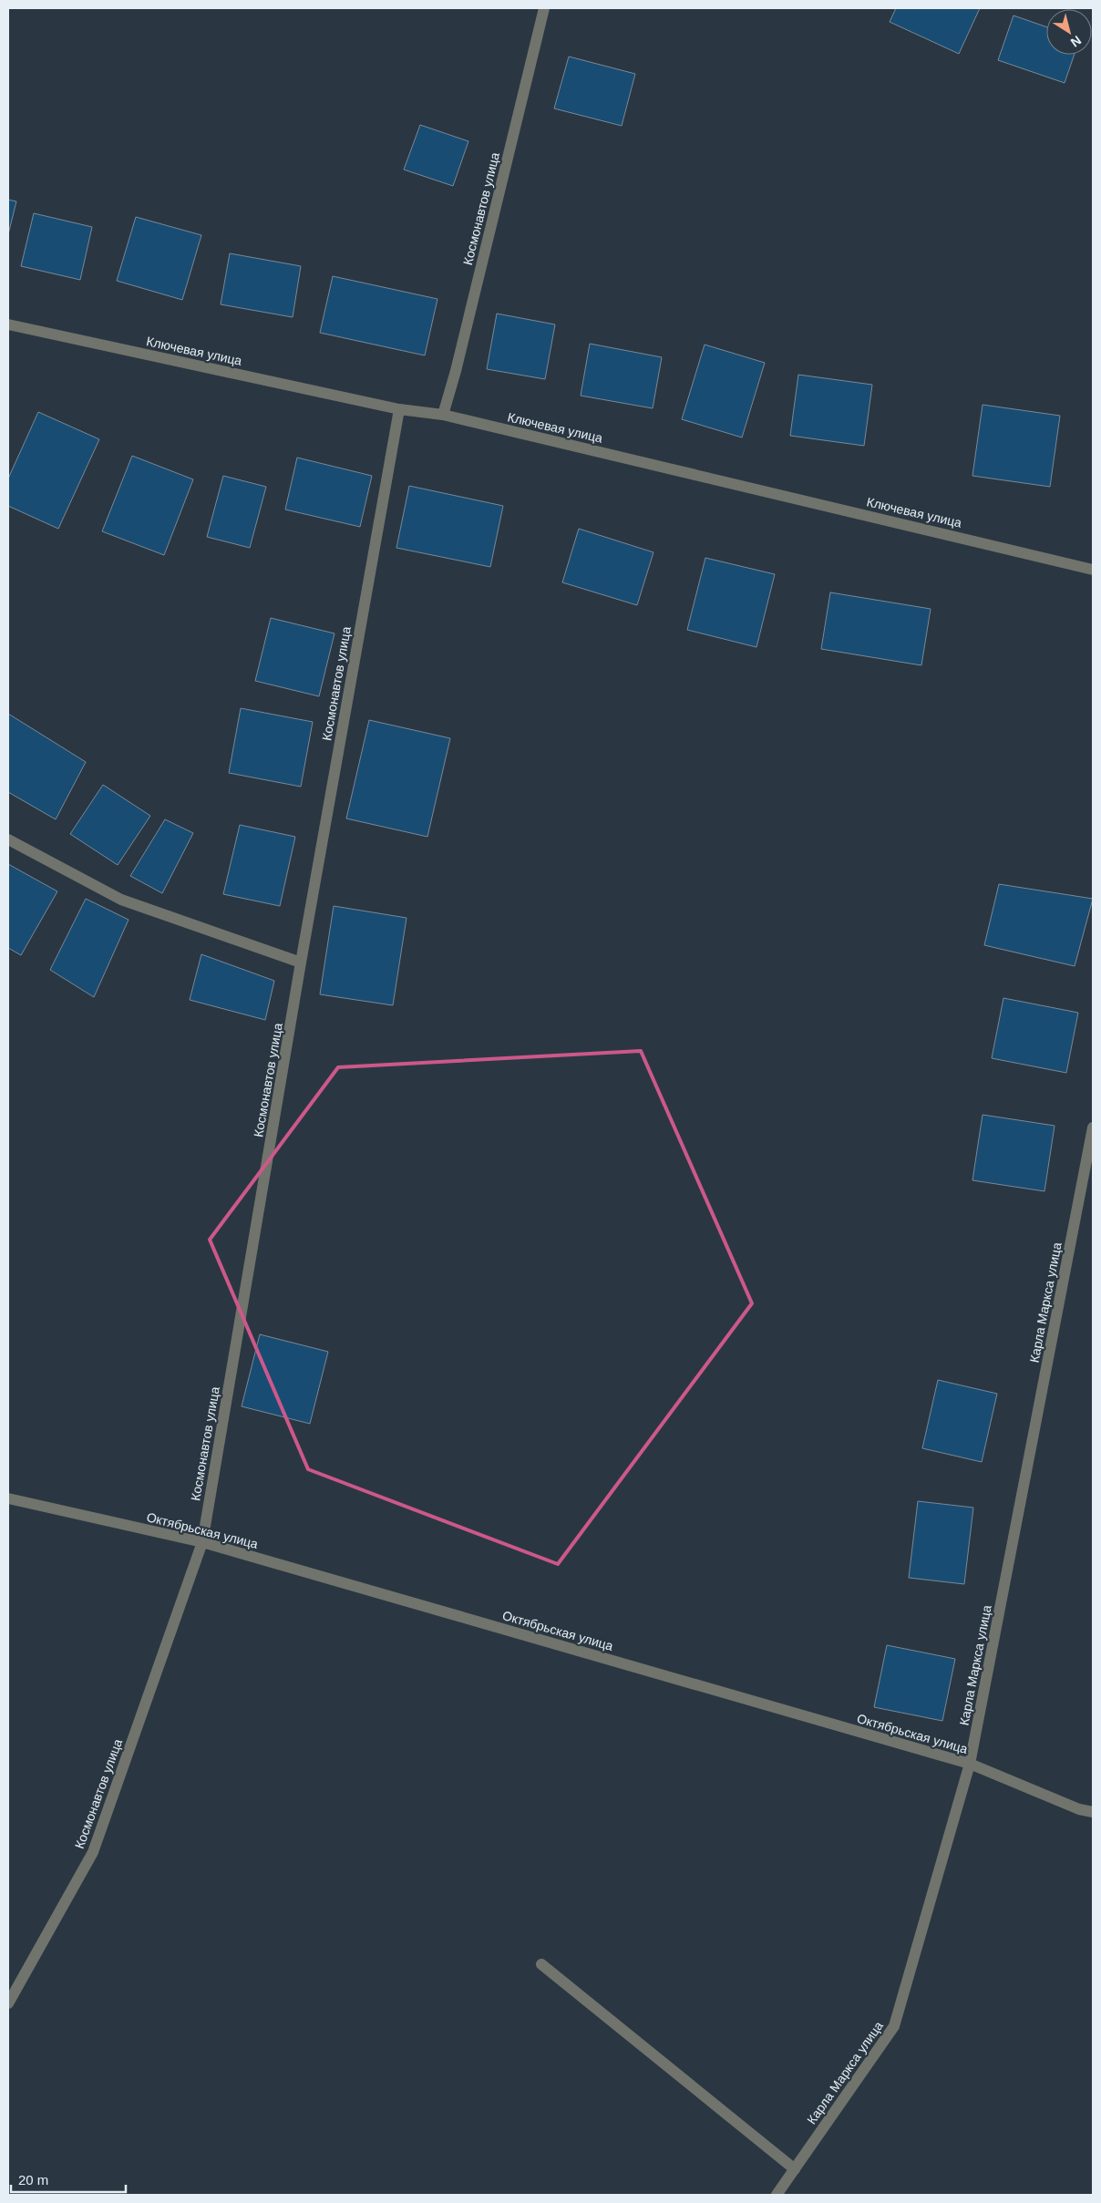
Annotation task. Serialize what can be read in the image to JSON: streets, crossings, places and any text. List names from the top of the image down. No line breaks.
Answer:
{"streets":{"street":["Космонавтов улица","Ключевая улица","Карла Маркса улица","Октябрьская улица"]},"crossings":[["Космонавтов улица","Ключевая улица"],["Космонавтов улица","Октябрьская улица"],["Карла Маркса улица","Октябрьская улица"]],"scale_bar":"20 m","north":"bottom right"}
